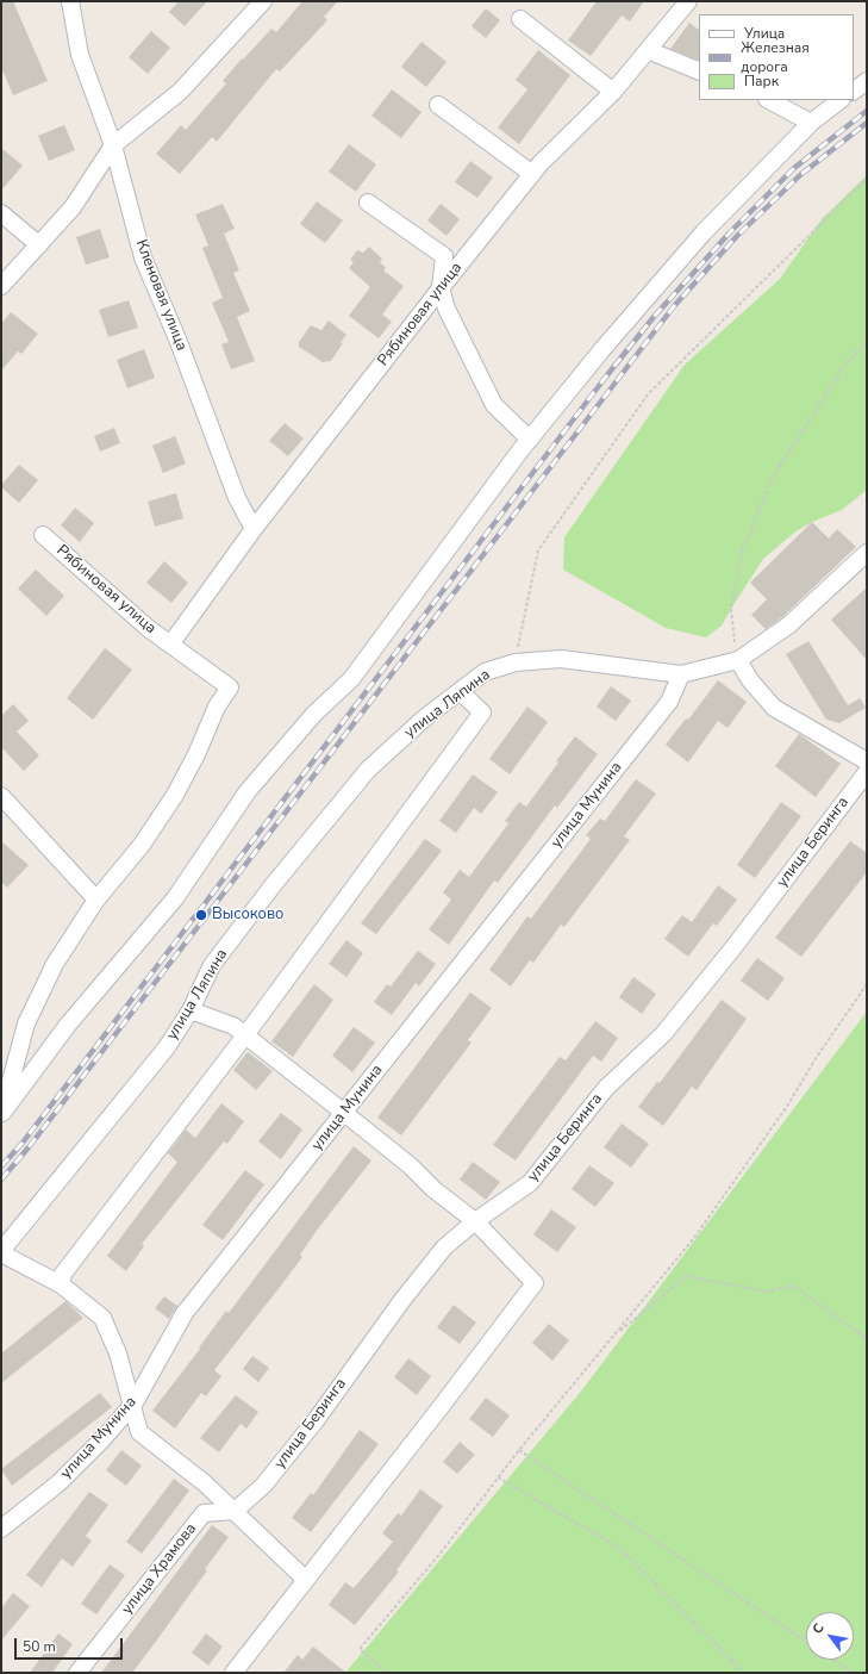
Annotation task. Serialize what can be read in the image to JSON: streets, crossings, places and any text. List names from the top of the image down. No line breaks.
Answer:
{"streets":{"street":["Кленовая улица","Рябиновая улица","улица Ляпина","улица Мунина","улица Беринга","улица Храмова"]},"crossings":[["Кленовая улица","Рябиновая улица"],["улица Ляпина","улица Мунина"],["улица Беринга","улица Храмова"]],"places":["Высоково"],"legend":["Улица","Железная дорога","Парк"],"scale_bar":"50 m","north":"top left"}
